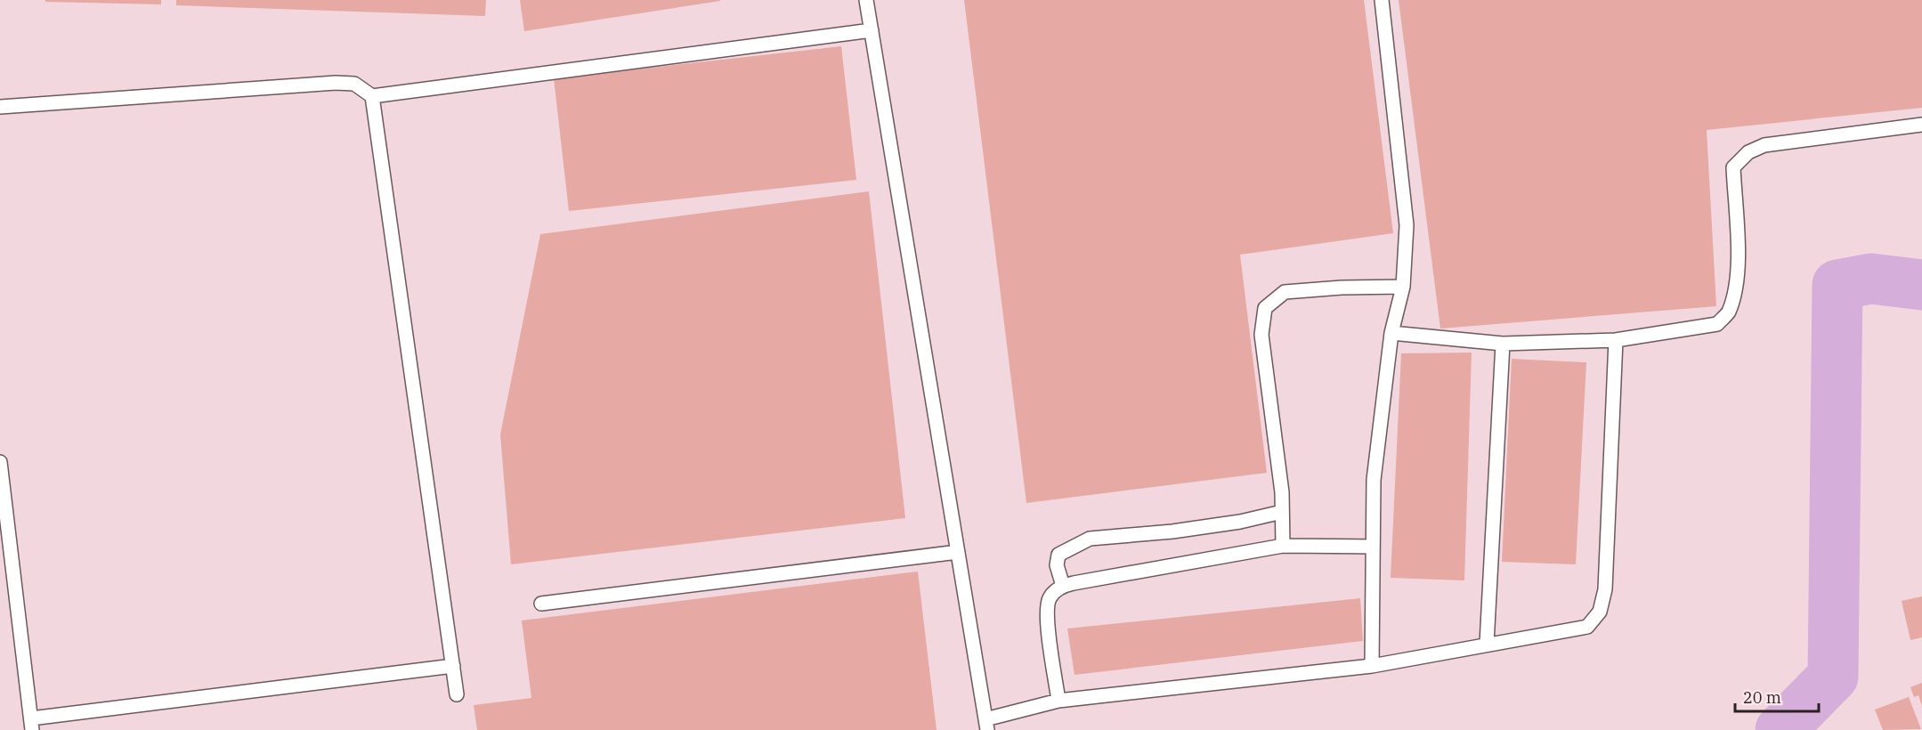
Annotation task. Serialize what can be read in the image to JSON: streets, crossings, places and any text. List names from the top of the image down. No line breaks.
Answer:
{"scale_bar":"20 m"}
